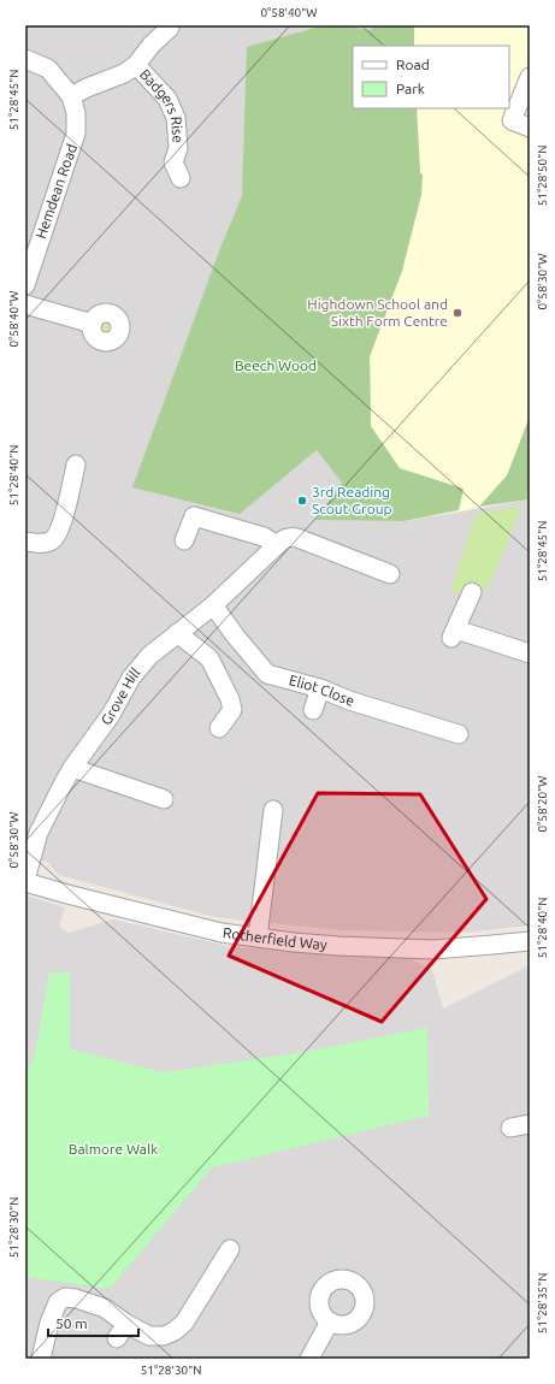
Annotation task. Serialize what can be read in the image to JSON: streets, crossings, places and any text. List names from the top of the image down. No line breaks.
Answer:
{"streets":{"street":["Badgers Rise","Hemdean Road","Eliot Close","Grove Hill","Rotherfield Way"]},"crossings":[["Badgers Rise","Hemdean Road"],["Eliot Close","Grove Hill"],["Grove Hill","Rotherfield Way"]],"parks":["Beech Wood","Balmore Walk"],"places":["Highdown School and Sixth Form Centre","3rd Reading Scout Group"],"legend":["Road","Park"],"scale_bar":"50 m","coordinates":["0°58'40\"W","51°28'45\"N","51°28'50\"N","0°58'30\"W","51°28'40\"N","0°58'20\"W","51°28'30\"N","51°28'35\"N"]}
